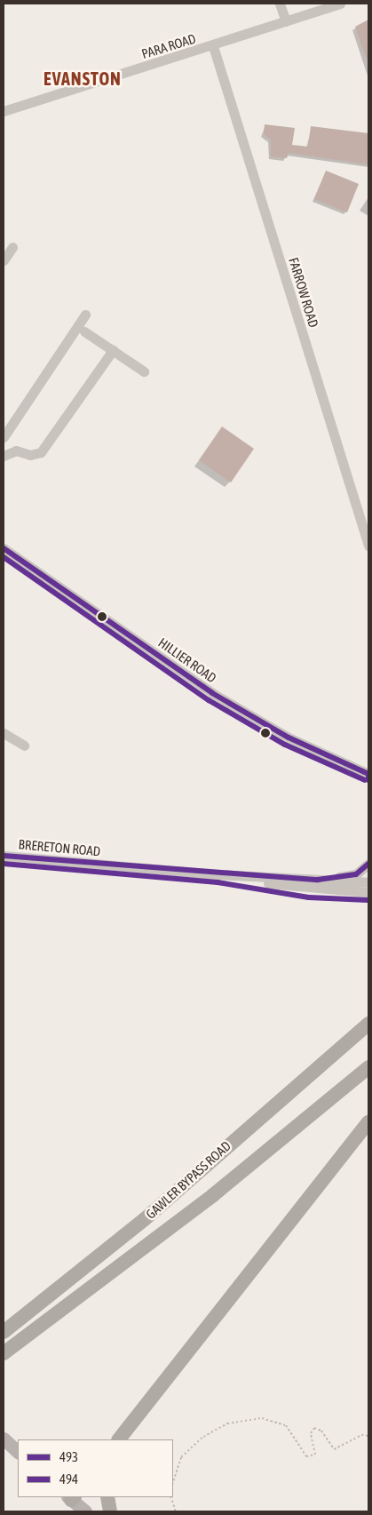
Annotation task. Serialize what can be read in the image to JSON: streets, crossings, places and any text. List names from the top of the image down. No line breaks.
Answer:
{"streets":{"highway":["GAWLER BYPASS ROAD"],"street":["PARA ROAD","FARROW ROAD","HILLIER ROAD","BRERETON ROAD"]},"crossings":[["PARA ROAD","FARROW ROAD"]],"districts":["EVANSTON"],"lines":["transit line 493","transit line 494"],"legend":["493","494"]}
